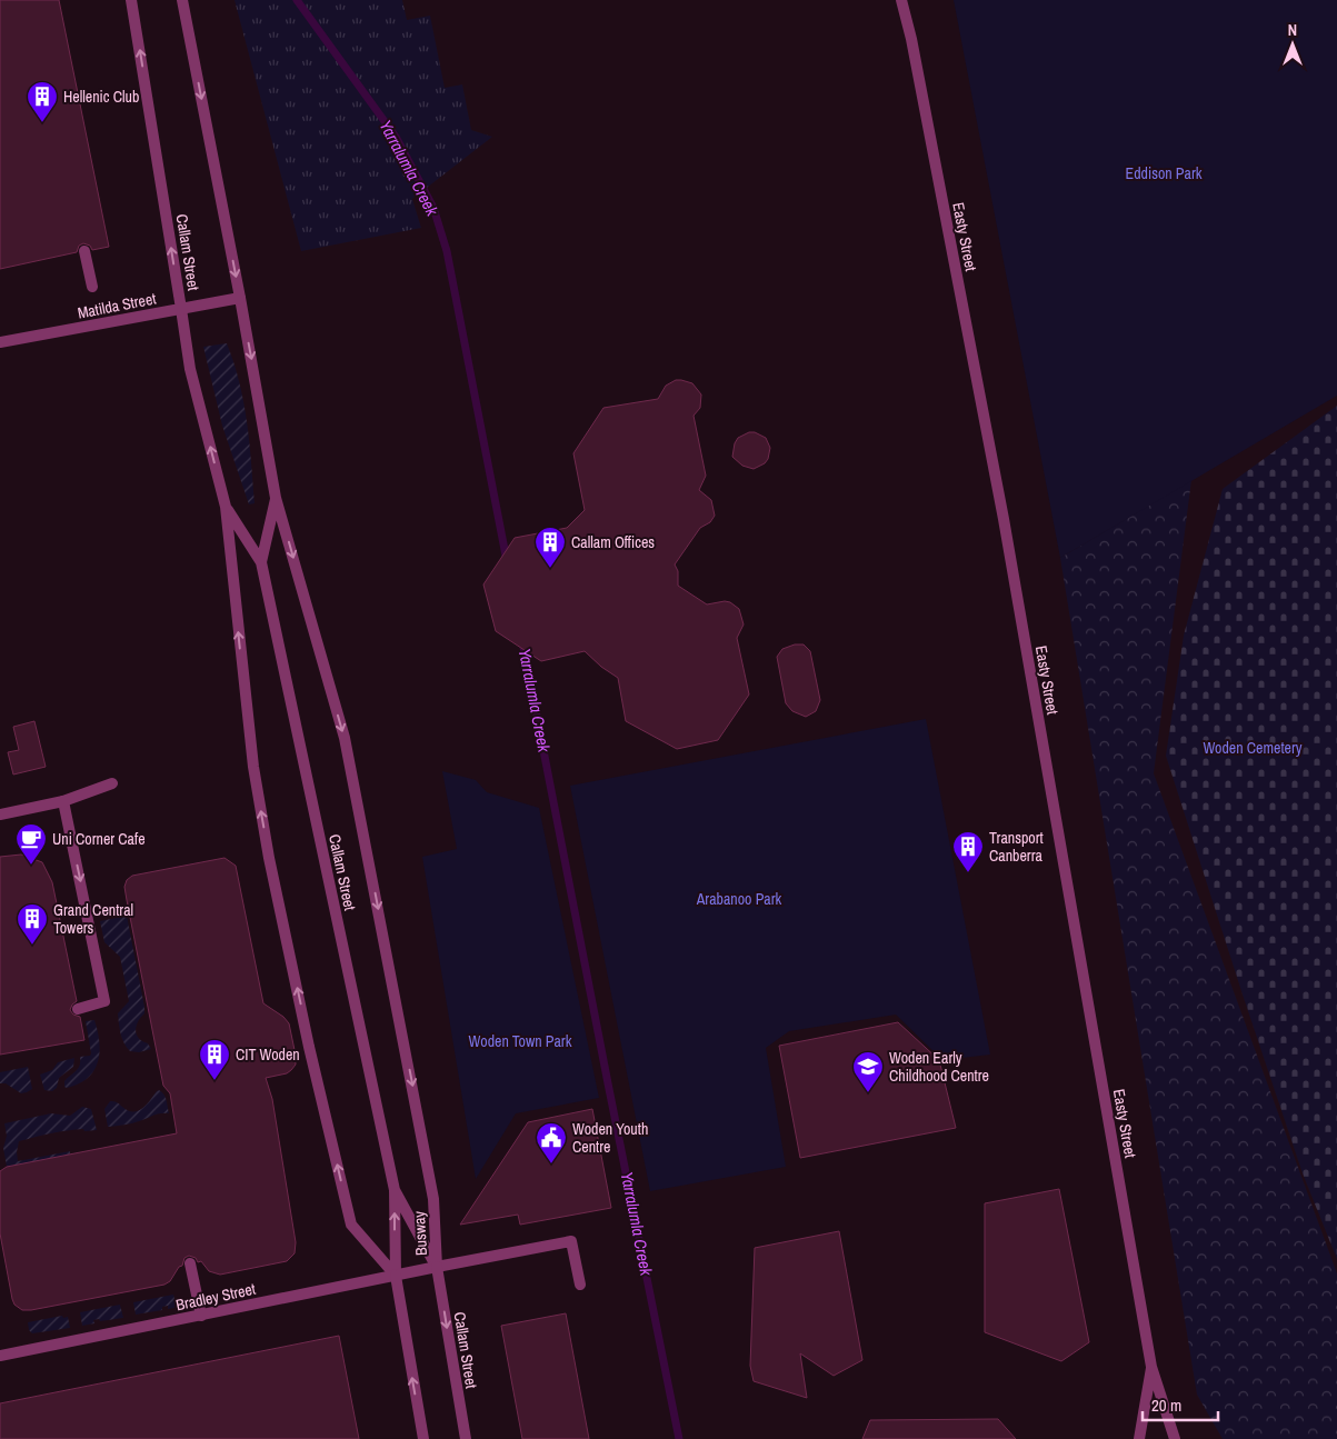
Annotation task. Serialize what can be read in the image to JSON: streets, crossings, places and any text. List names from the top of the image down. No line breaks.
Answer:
{"streets":{"street":["Easty Street","Callam Street","Matilda Street","Busway","Bradley Street"]},"crossings":[["Callam Street","Matilda Street"],["Callam Street","Busway"],["Callam Street","Bradley Street"],["Busway","Bradley Street"]],"water":["Yarralumla Creek"],"parks":["Eddison Park","Woden Cemetery","Arabanoo Park","Woden Town Park"],"places":{"building":["Hellenic Club","Callam Offices","Transport Canberra","Grand Central Towers","CIT Woden"],"cafe":["Uni Corner Cafe"],"school or university":["Woden Early Childhood Centre"],"public building":["Woden Youth Centre"]},"scale_bar":"20 m","north":"top"}
